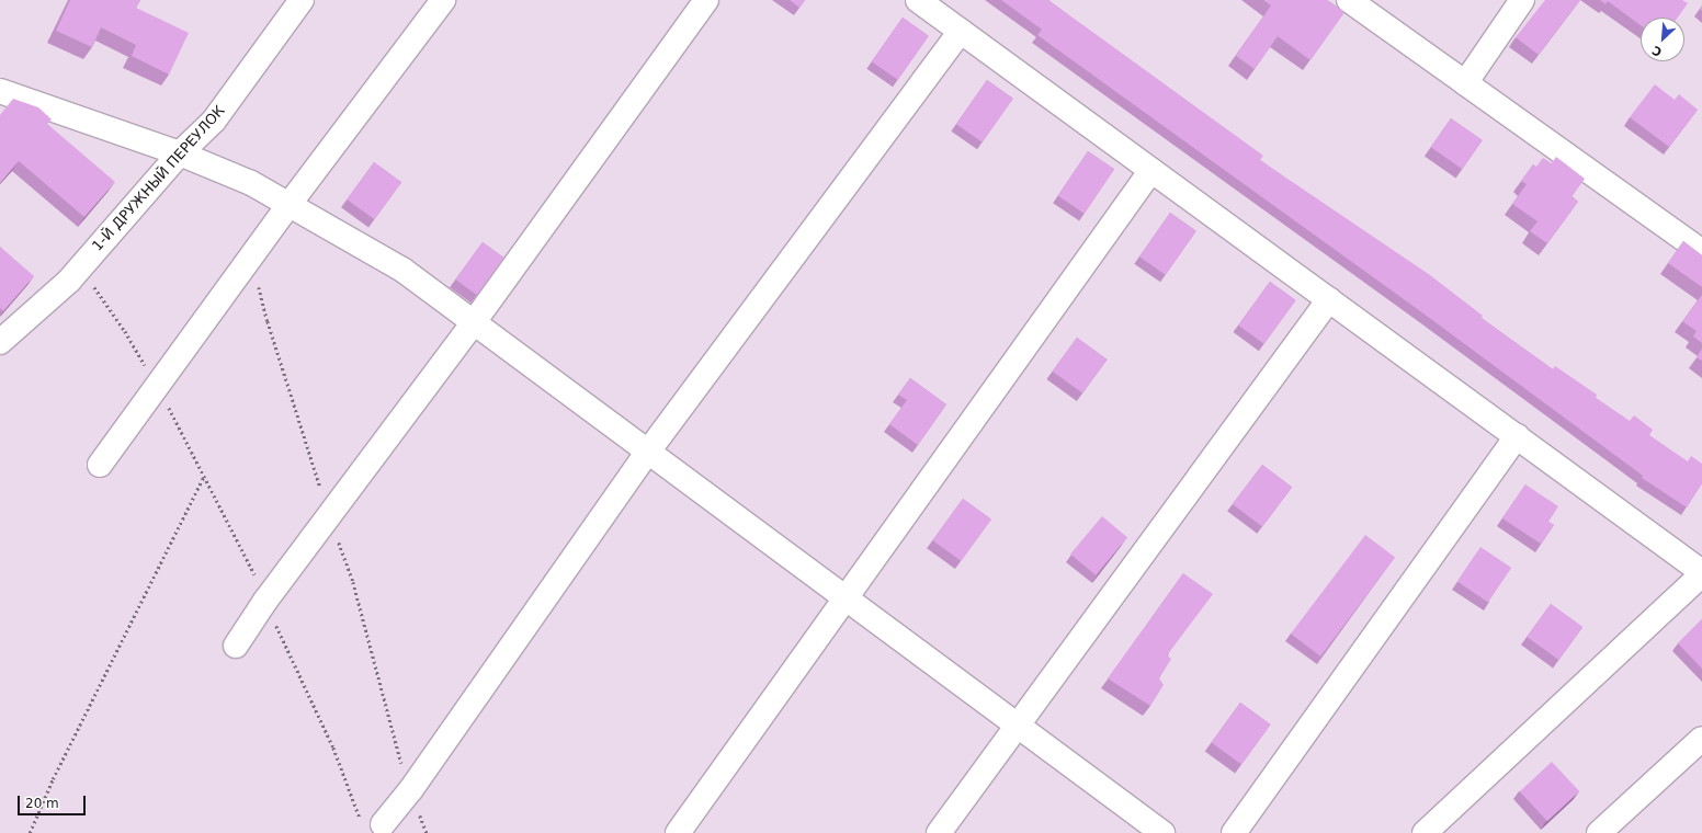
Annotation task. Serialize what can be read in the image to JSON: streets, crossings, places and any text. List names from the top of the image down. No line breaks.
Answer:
{"streets":{"street":["1-Й ДРУЖНЫЙ ПЕРЕУЛОК"]},"scale_bar":"20 m","north":"bottom left"}
